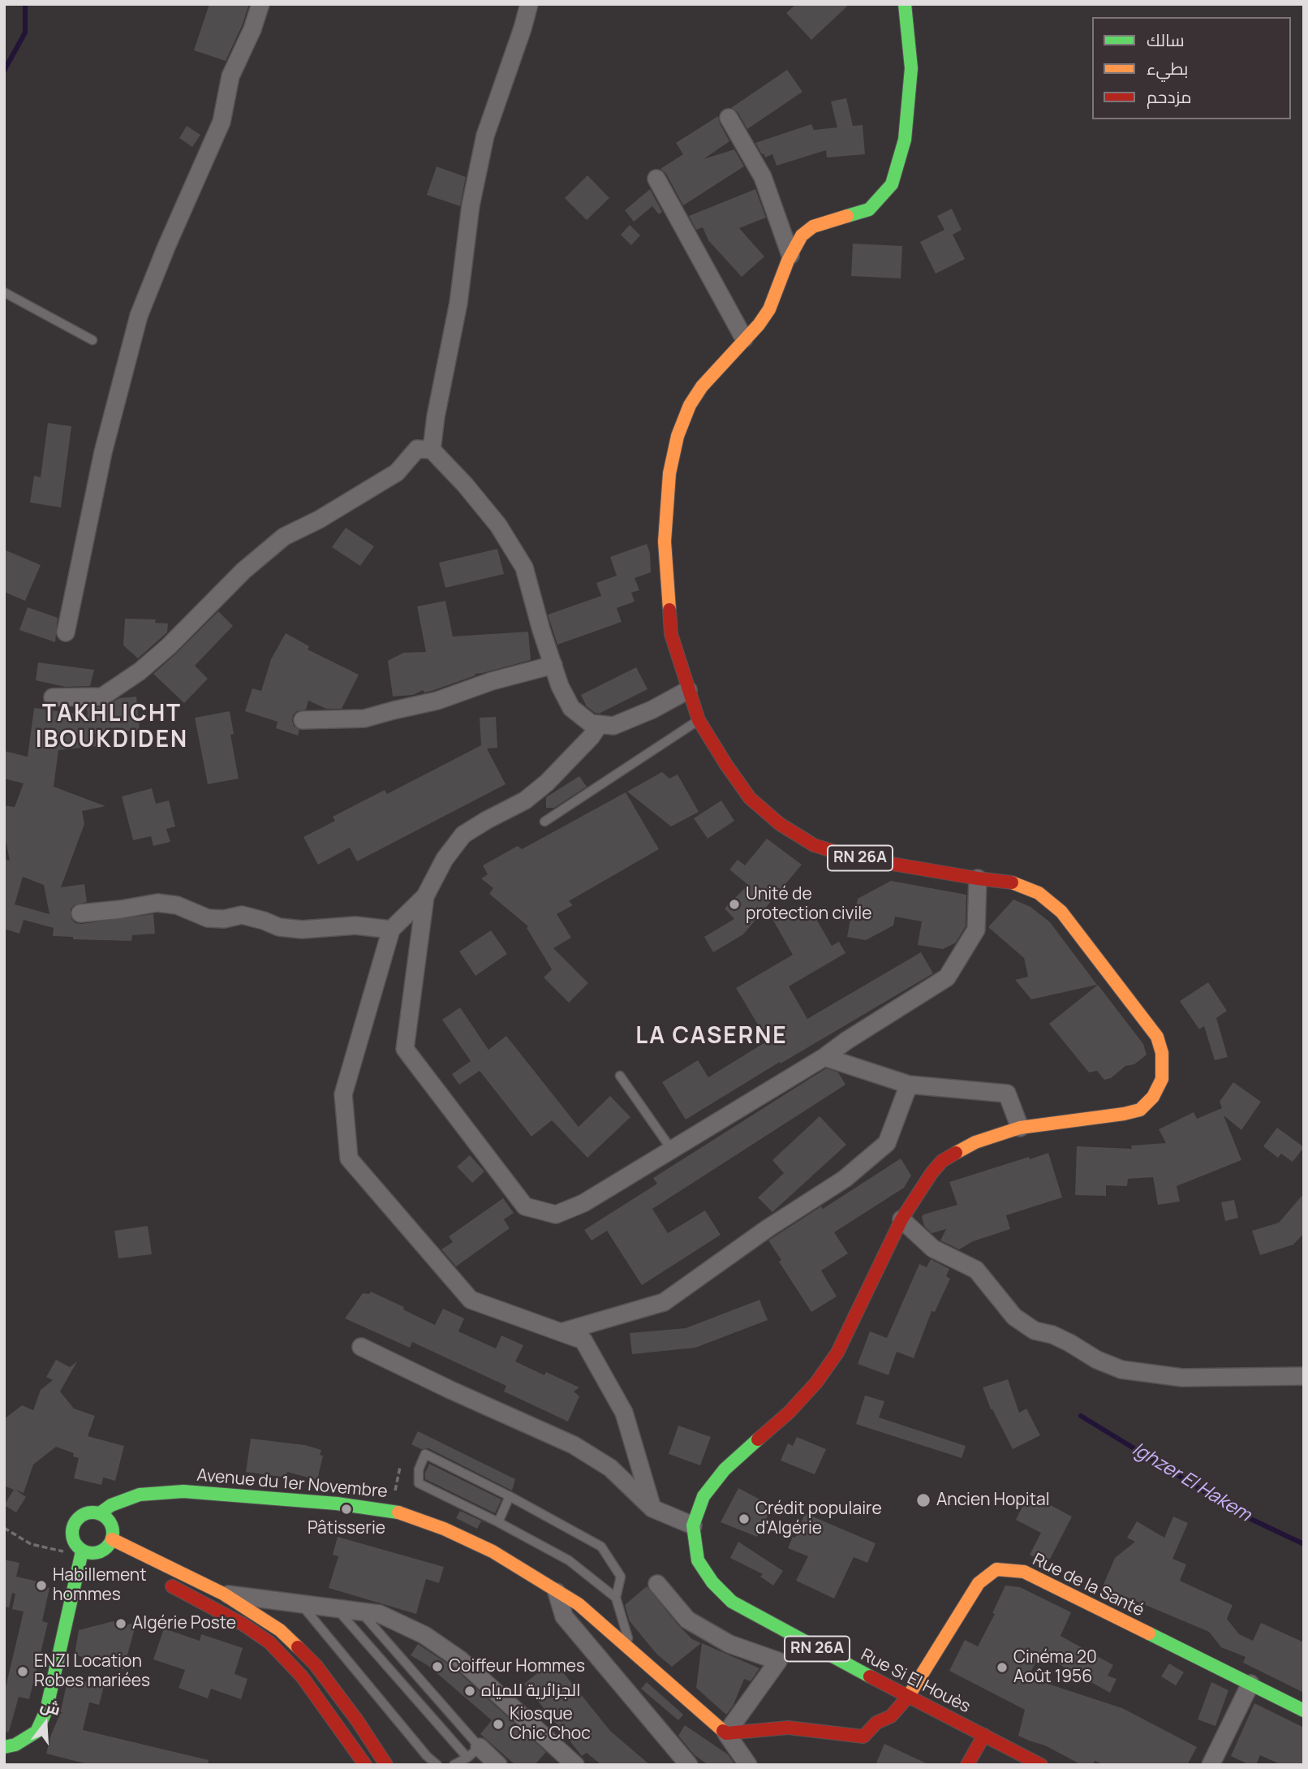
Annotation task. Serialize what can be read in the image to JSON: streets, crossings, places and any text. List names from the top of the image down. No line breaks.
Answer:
{"streets":{"main road":["RN 26A","Avenue du 1er Novembre","Rue de la Santé","Rue Si El Houès"]},"crossings":[["RN 26A","Rue Si El Houès"],["Rue de la Santé","Rue Si El Houès"]],"districts":["TAKHLICHT IBOUKDIDEN","LA CASERNE"],"water":["Ighzer El Hakem"],"places":["Unité de protection civile","Ancien Hopital","Pâtisserie","Crédit populaire d'Algérie","Habillement hommes","Algérie Poste","Coiffeur Hommes","Cinéma 20 Août 1956","ENZI Location Robes mariées","الجزائرية للمياه","Kiosque Chic Choc"],"legend":["سالك","بطيء","مزدحم"],"north":"top"}
